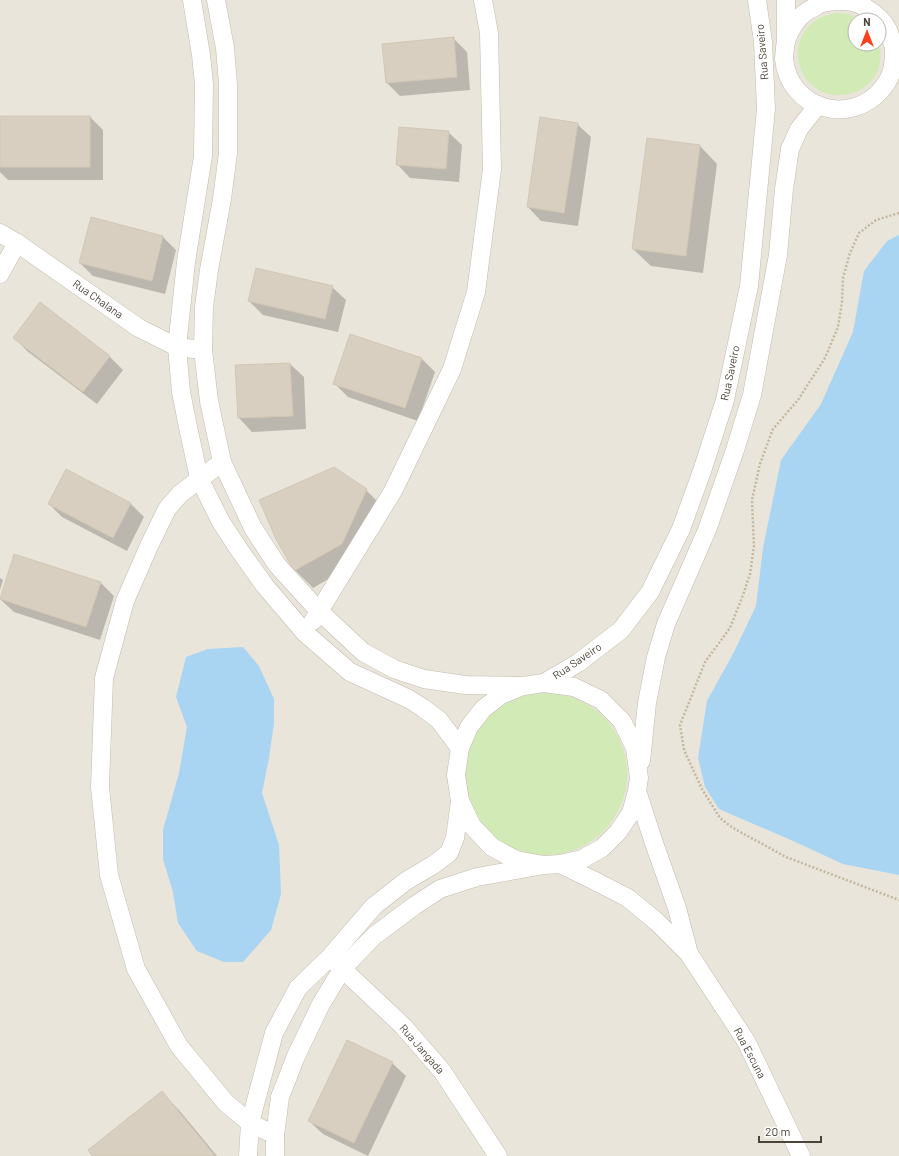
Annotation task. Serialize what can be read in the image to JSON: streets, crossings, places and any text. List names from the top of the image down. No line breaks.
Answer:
{"streets":{"street":["Rua Saveiro","Rua Chalana","Rua Jangada","Rua Escuna"]},"scale_bar":"20 m","north":"top"}
